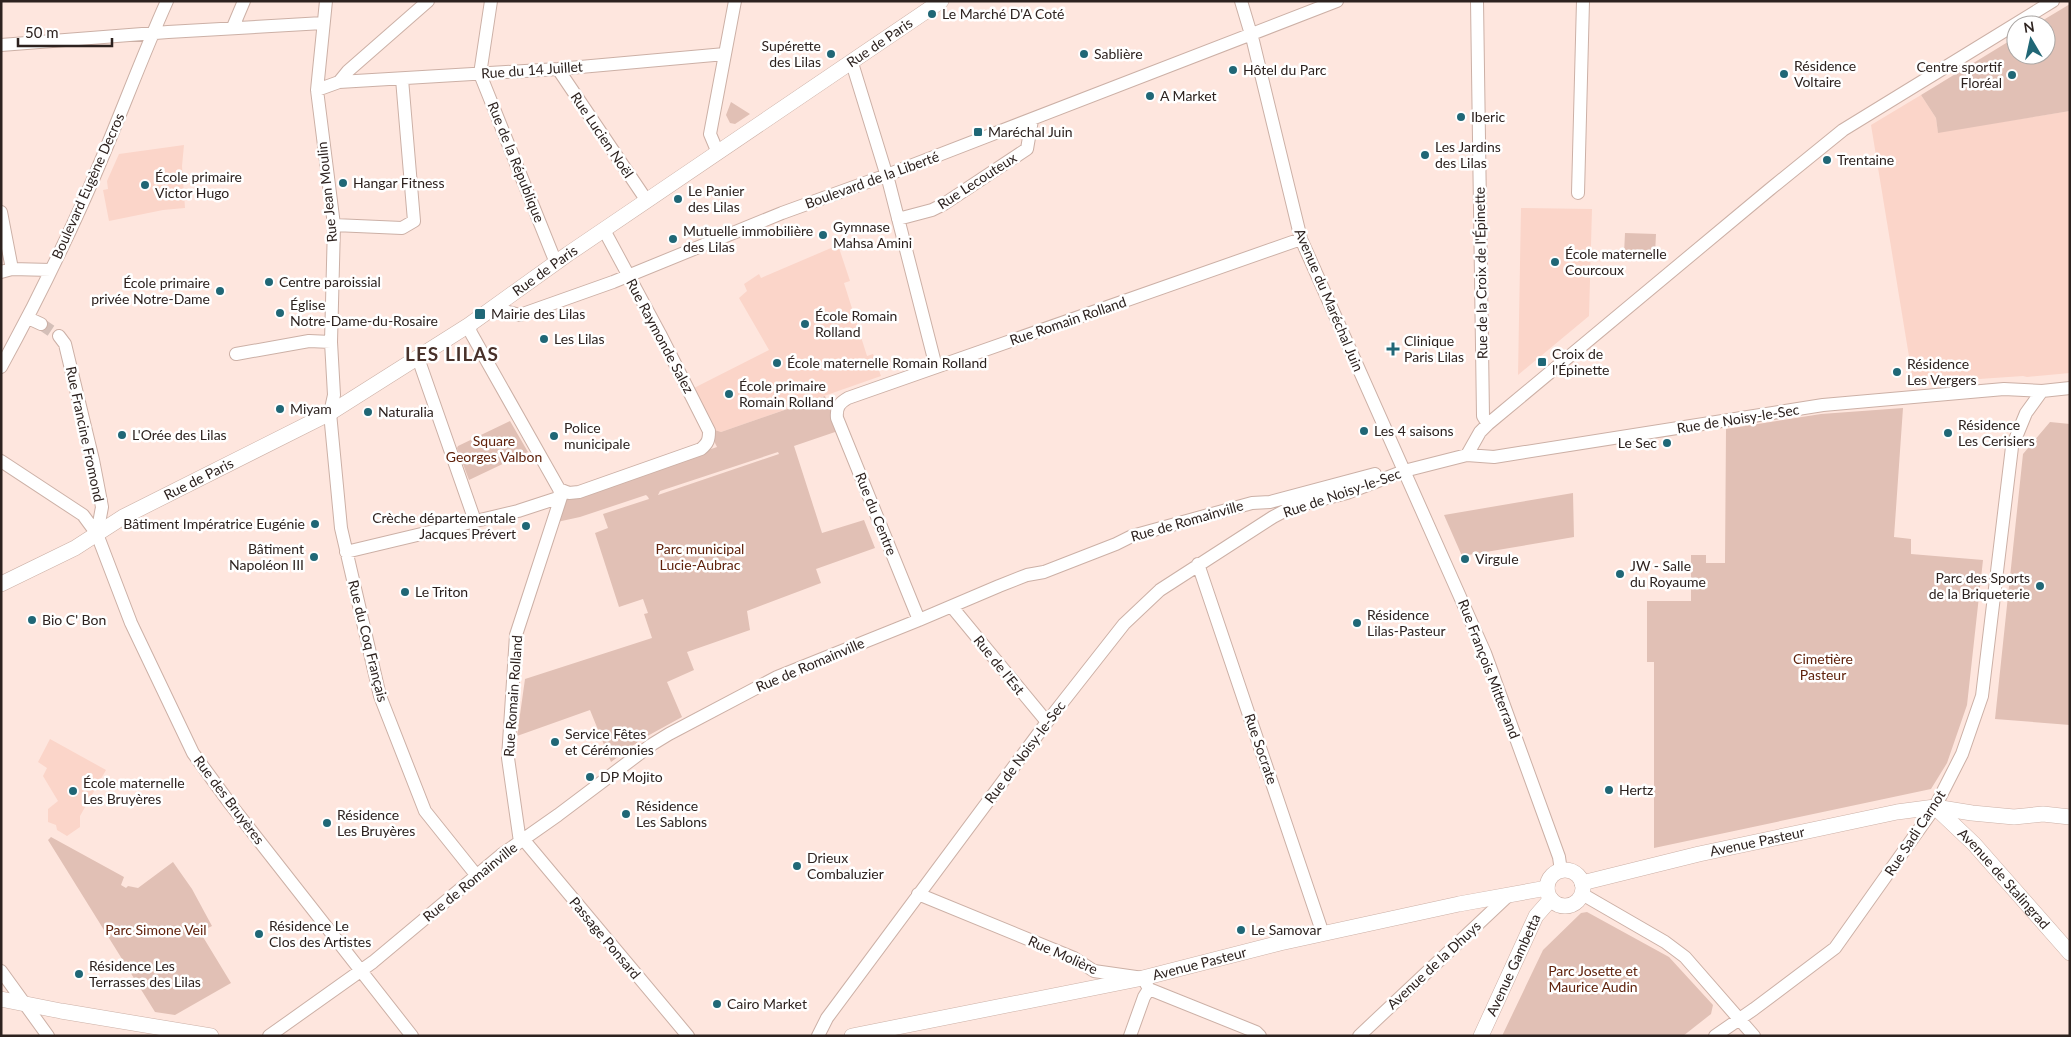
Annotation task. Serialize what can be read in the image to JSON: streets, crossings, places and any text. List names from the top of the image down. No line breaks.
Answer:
{"streets":{"main road":["Rue de Paris","Avenue Pasteur","Avenue de Stalingrad","Avenue Gambetta"],"street":["Rue du 14 Juillet","Rue Lucien Noël","Rue de la République","Boulevard de la Liberté","Rue Lecouteux","Boulevard Eugène Decros","Rue Jean Moulin","Rue de la Croix de l'Épinette","Avenue du Maréchal Juin","Rue Romain Rolland","Rue Raymonde Salez","Rue de Noisy-le-Sec","Rue Francine Fromond","Rue du Centre","Rue de Romainville","Rue du Coq Français","Rue de l'Est","Rue François Mitterrand","Rue Socrate","Rue des Bruyères","Rue Sadi Carnot","Passage Ponsard","Rue Molière","Avenue de la Dhuys"]},"crossings":[["Rue de Paris","Rue Lucien Noël"],["Rue de Paris","Rue de la République"],["Rue de Paris","Boulevard de la Liberté"],["Rue de Paris","Rue Jean Moulin"],["Rue de Paris","Rue Raymonde Salez"],["Rue de Paris","Rue Francine Fromond"],["Rue de Paris","Rue du Coq Français"],["Rue de Paris","Rue des Bruyères"],["Rue du 14 Juillet","Rue Lucien Noël"],["Rue du 14 Juillet","Rue de la République"],["Boulevard de la Liberté","Rue Lecouteux"],["Boulevard de la Liberté","Avenue du Maréchal Juin"],["Boulevard de la Liberté","Rue Raymonde Salez"],["Rue Jean Moulin","Rue du Coq Français"],["Avenue du Maréchal Juin","Rue Romain Rolland"],["Avenue du Maréchal Juin","Rue de Noisy-le-Sec"],["Avenue du Maréchal Juin","Rue de Romainville"],["Avenue du Maréchal Juin","Rue François Mitterrand"],["Rue Romain Rolland","Rue Raymonde Salez"],["Rue Romain Rolland","Rue du Centre"],["Rue Romain Rolland","Rue de Romainville"],["Rue Romain Rolland","Passage Ponsard"],["Rue de Noisy-le-Sec","Rue de Romainville"],["Rue de Noisy-le-Sec","Rue de l'Est"],["Rue de Noisy-le-Sec","Rue François Mitterrand"],["Rue de Noisy-le-Sec","Rue Socrate"],["Rue de Noisy-le-Sec","Rue Sadi Carnot"],["Rue de Noisy-le-Sec","Rue Molière"],["Rue Francine Fromond","Rue des Bruyères"],["Rue du Centre","Rue de Romainville"],["Rue de Romainville","Rue du Coq Français"],["Rue de Romainville","Rue de l'Est"],["Rue de Romainville","Rue François Mitterrand"],["Rue de Romainville","Rue des Bruyères"],["Rue de Romainville","Passage Ponsard"],["Rue François Mitterrand","Avenue Pasteur"],["Rue François Mitterrand","Avenue Gambetta"],["Rue Socrate","Avenue Pasteur"],["Rue Sadi Carnot","Avenue Pasteur"],["Rue Sadi Carnot","Avenue de Stalingrad"],["Avenue Pasteur","Avenue de Stalingrad"],["Avenue Pasteur","Rue Molière"],["Avenue Pasteur","Avenue de la Dhuys"],["Avenue Pasteur","Avenue Gambetta"]],"districts":["LES LILAS"],"parks":["Square Georges Valbon","Parc municipal Lucie-Aubrac","Cimetière Pasteur","Parc Simone Veil","Parc Josette et Maurice Audin"],"places":{"other":["Le Marché D'A Coté","Supérette des Lilas","Sablière","Hôtel du Parc","Résidence Voltaire","Centre sportif Floréal","A Market","Iberic","Les Jardins des Lilas","Trentaine","Hangar Fitness","École primaire Victor Hugo","Le Panier des Lilas","Gymnase Mahsa Amini","Mutuelle immobilière des Lilas","École maternelle Courcoux","Centre paroissial","École primaire privée Notre-Dame","Église Notre-Dame-du-Rosaire","École Romain Rolland","Les Lilas","École maternelle Romain Rolland","Résidence Les Vergers","École primaire Romain Rolland","Miyam","Naturalia","Les 4 saisons","Résidence Les Cerisiers","L'Orée des Lilas","Police municipale","Le Sec","Bâtiment Impératrice Eugénie","Crèche départementale Jacques Prévert","Bâtiment Napoléon III","Virgule","JW - Salle du Royaume","Parc des Sports de la Briqueterie","Le Triton","Bio C' Bon","Résidence Lilas-Pasteur","Service Fêtes et Cérémonies","DP Mojito","Hertz","École maternelle Les Bruyères","Résidence Les Sablons","Résidence Les Bruyères","Drieux Combaluzier","Le Samovar","Résidence Le Clos des Artistes","Résidence Les Terrasses des Lilas","Cairo Market"],"transit":["Maréchal Juin","Mairie des Lilas","Croix de l'Épinette"],"health":["Clinique Paris Lilas"]},"scale_bar":"50 m","north":"top"}
